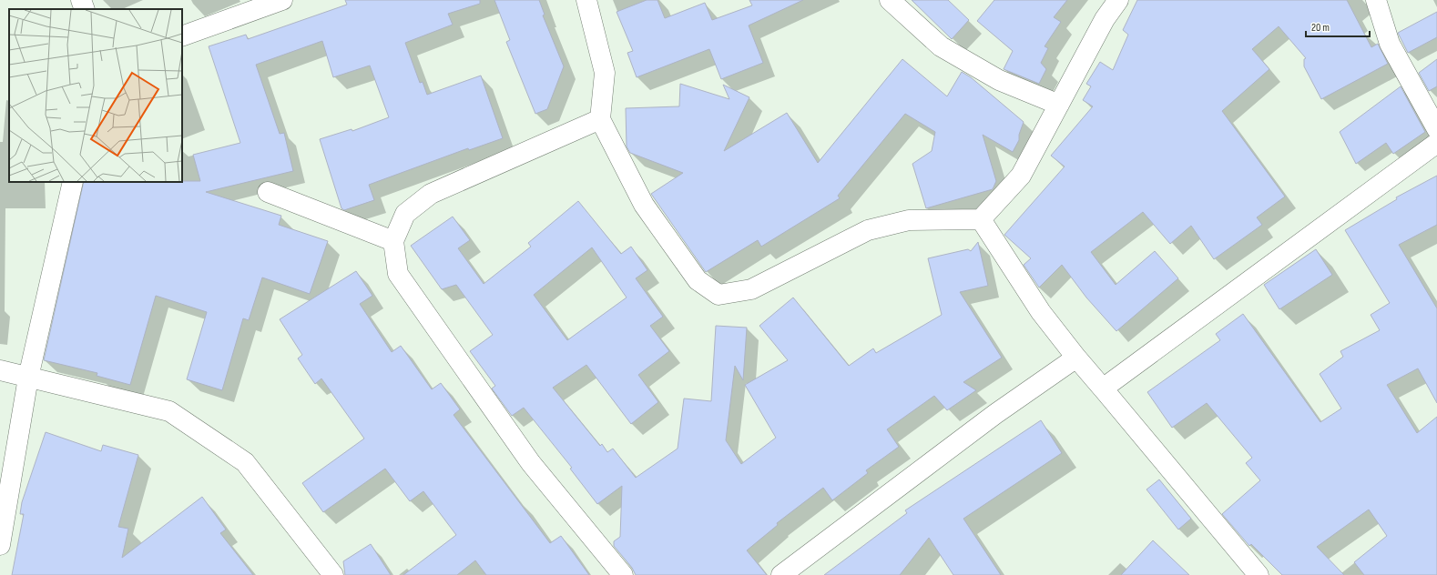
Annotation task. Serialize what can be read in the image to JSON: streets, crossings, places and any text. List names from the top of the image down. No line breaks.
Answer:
{"scale_bar":"20 m"}
